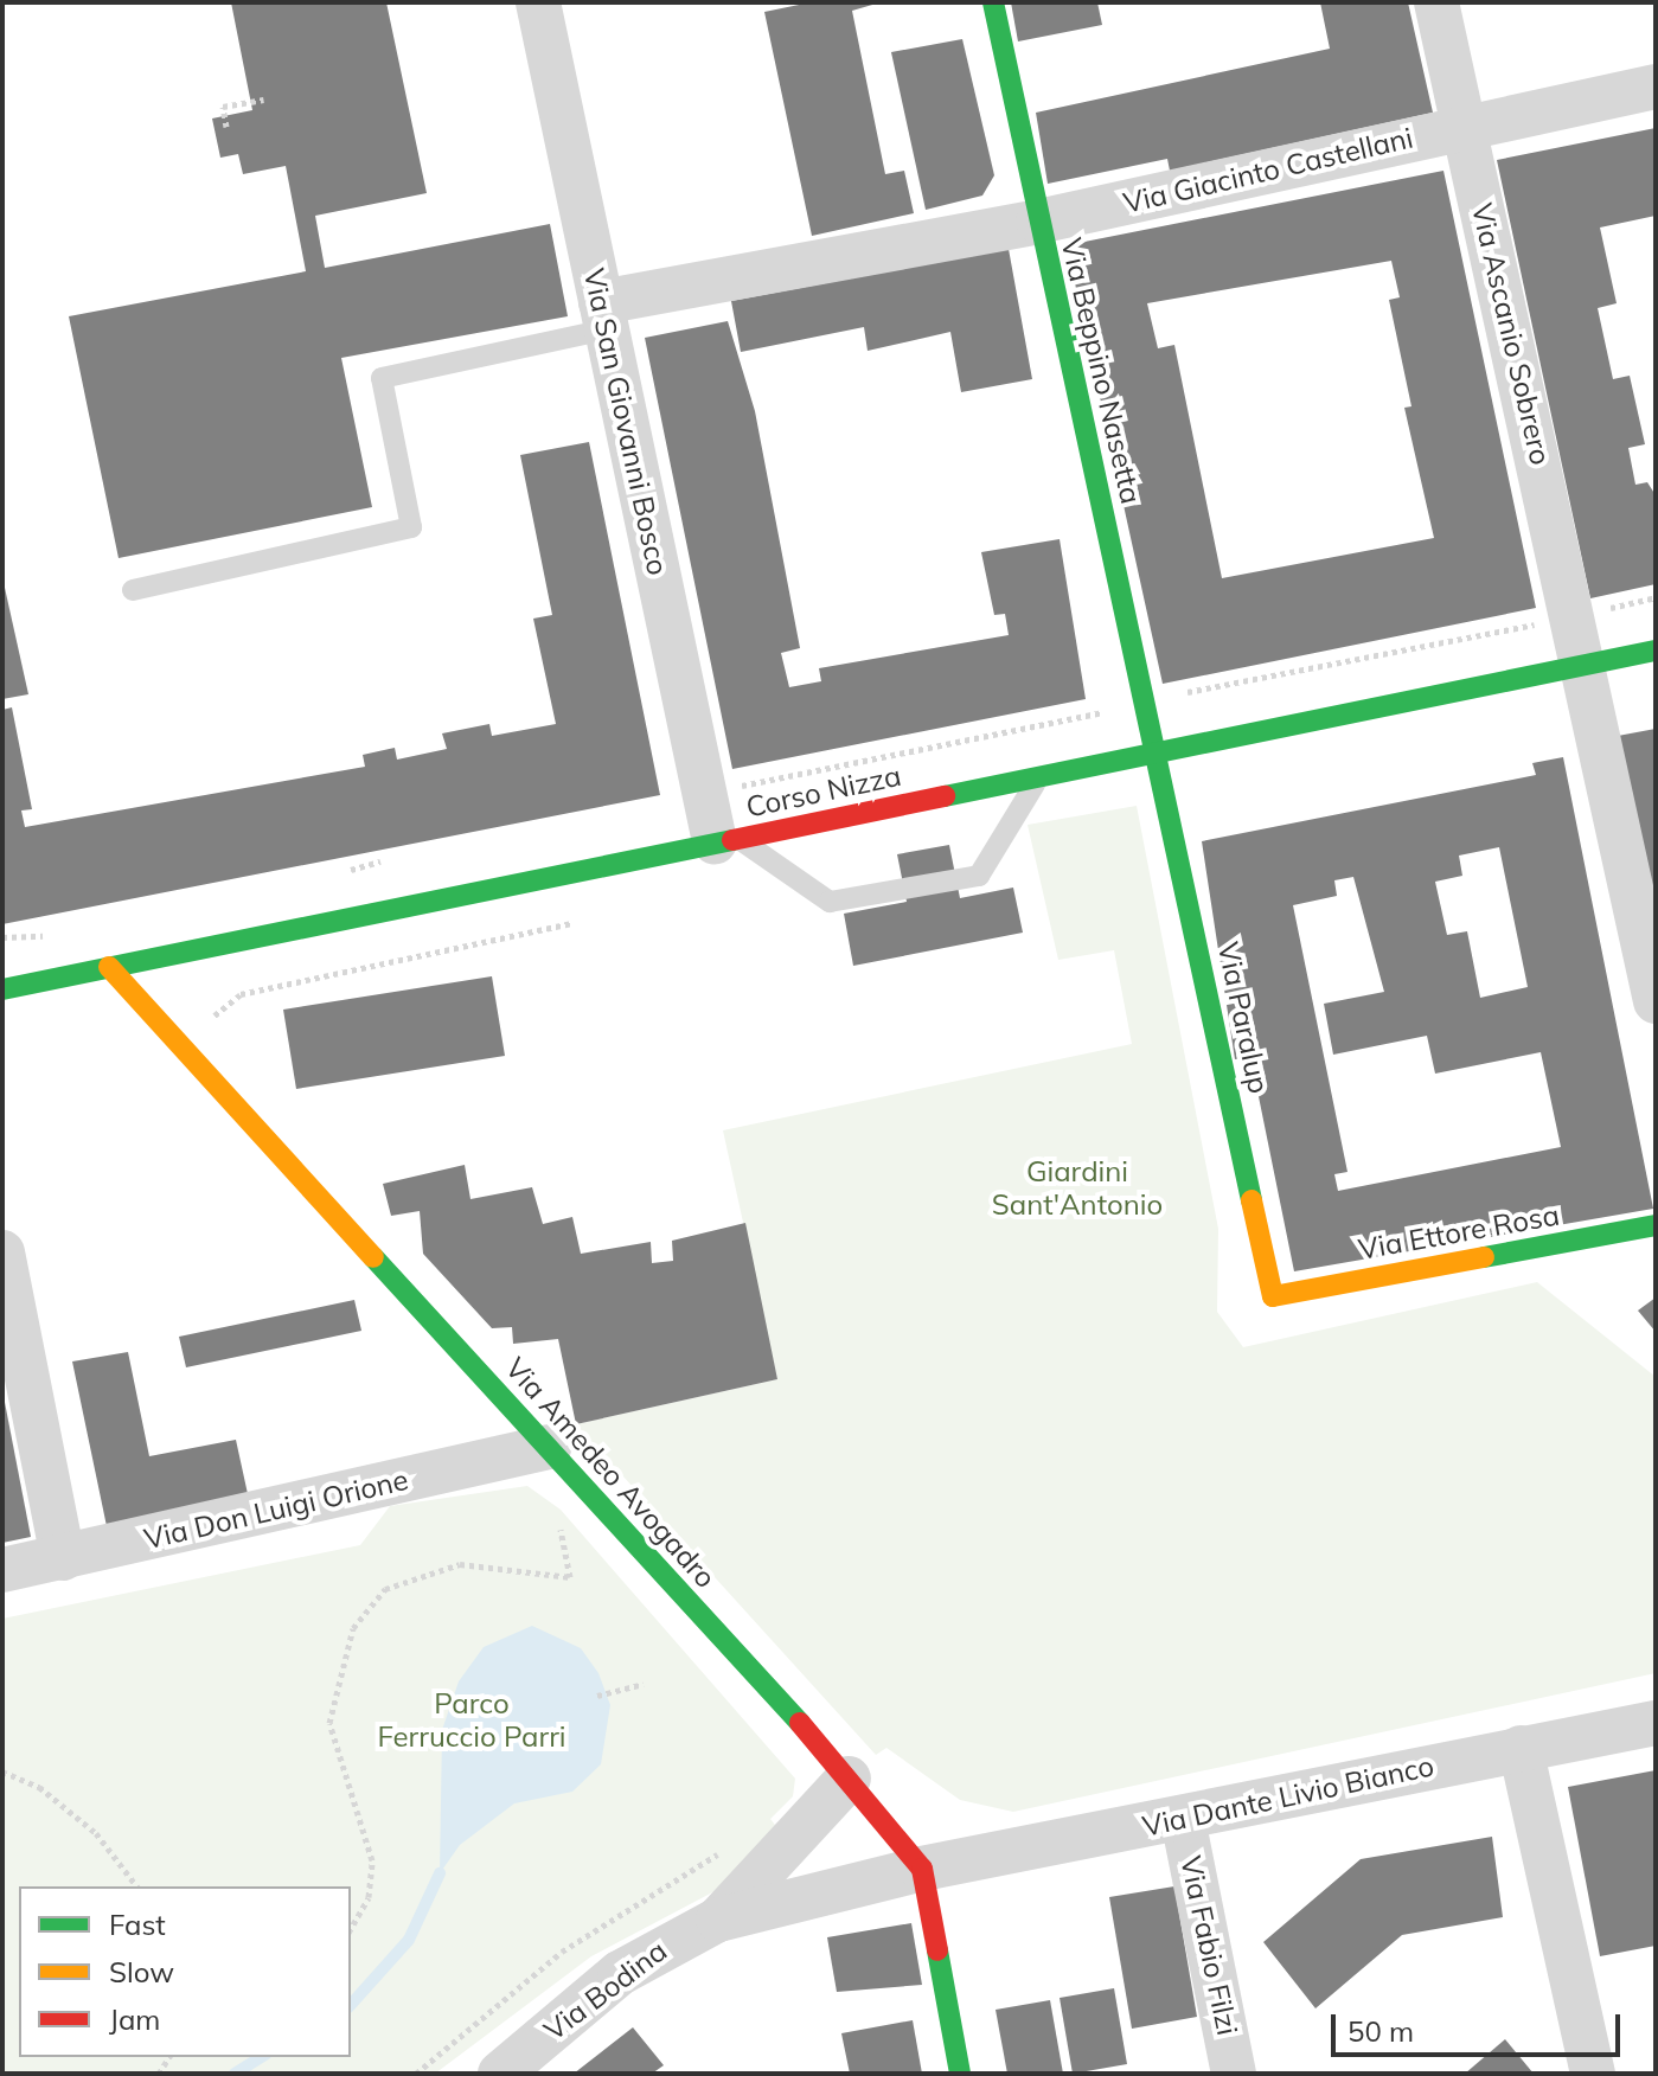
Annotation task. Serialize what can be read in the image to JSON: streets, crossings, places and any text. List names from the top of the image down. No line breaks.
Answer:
{"streets":{"street":["Via Giacinto Castellani","Via Ascanio Sobrero","Via Beppino Nasetta","Via San Giovanni Bosco","Corso Nizza","Via Paralup","Via Ettore Rosa","Via Amedeo Avogadro","Via Don Luigi Orione","Via Dante Livio Bianco","Via Fabio Filzi","Via Bodina"]},"crossings":[["Via Giacinto Castellani","Via Ascanio Sobrero"],["Via Giacinto Castellani","Via Beppino Nasetta"],["Via Giacinto Castellani","Via San Giovanni Bosco"],["Via Ascanio Sobrero","Corso Nizza"],["Via Beppino Nasetta","Corso Nizza"],["Via Beppino Nasetta","Via Paralup"],["Via San Giovanni Bosco","Corso Nizza"],["Corso Nizza","Via Paralup"],["Corso Nizza","Via Amedeo Avogadro"],["Via Paralup","Via Ettore Rosa"],["Via Amedeo Avogadro","Via Don Luigi Orione"],["Via Amedeo Avogadro","Via Dante Livio Bianco"],["Via Amedeo Avogadro","Via Bodina"],["Via Dante Livio Bianco","Via Fabio Filzi"],["Via Dante Livio Bianco","Via Bodina"]],"parks":["Giardini Sant'Antonio","Parco Ferruccio Parri"],"legend":["Fast","Slow","Jam"],"scale_bar":"50 m"}
